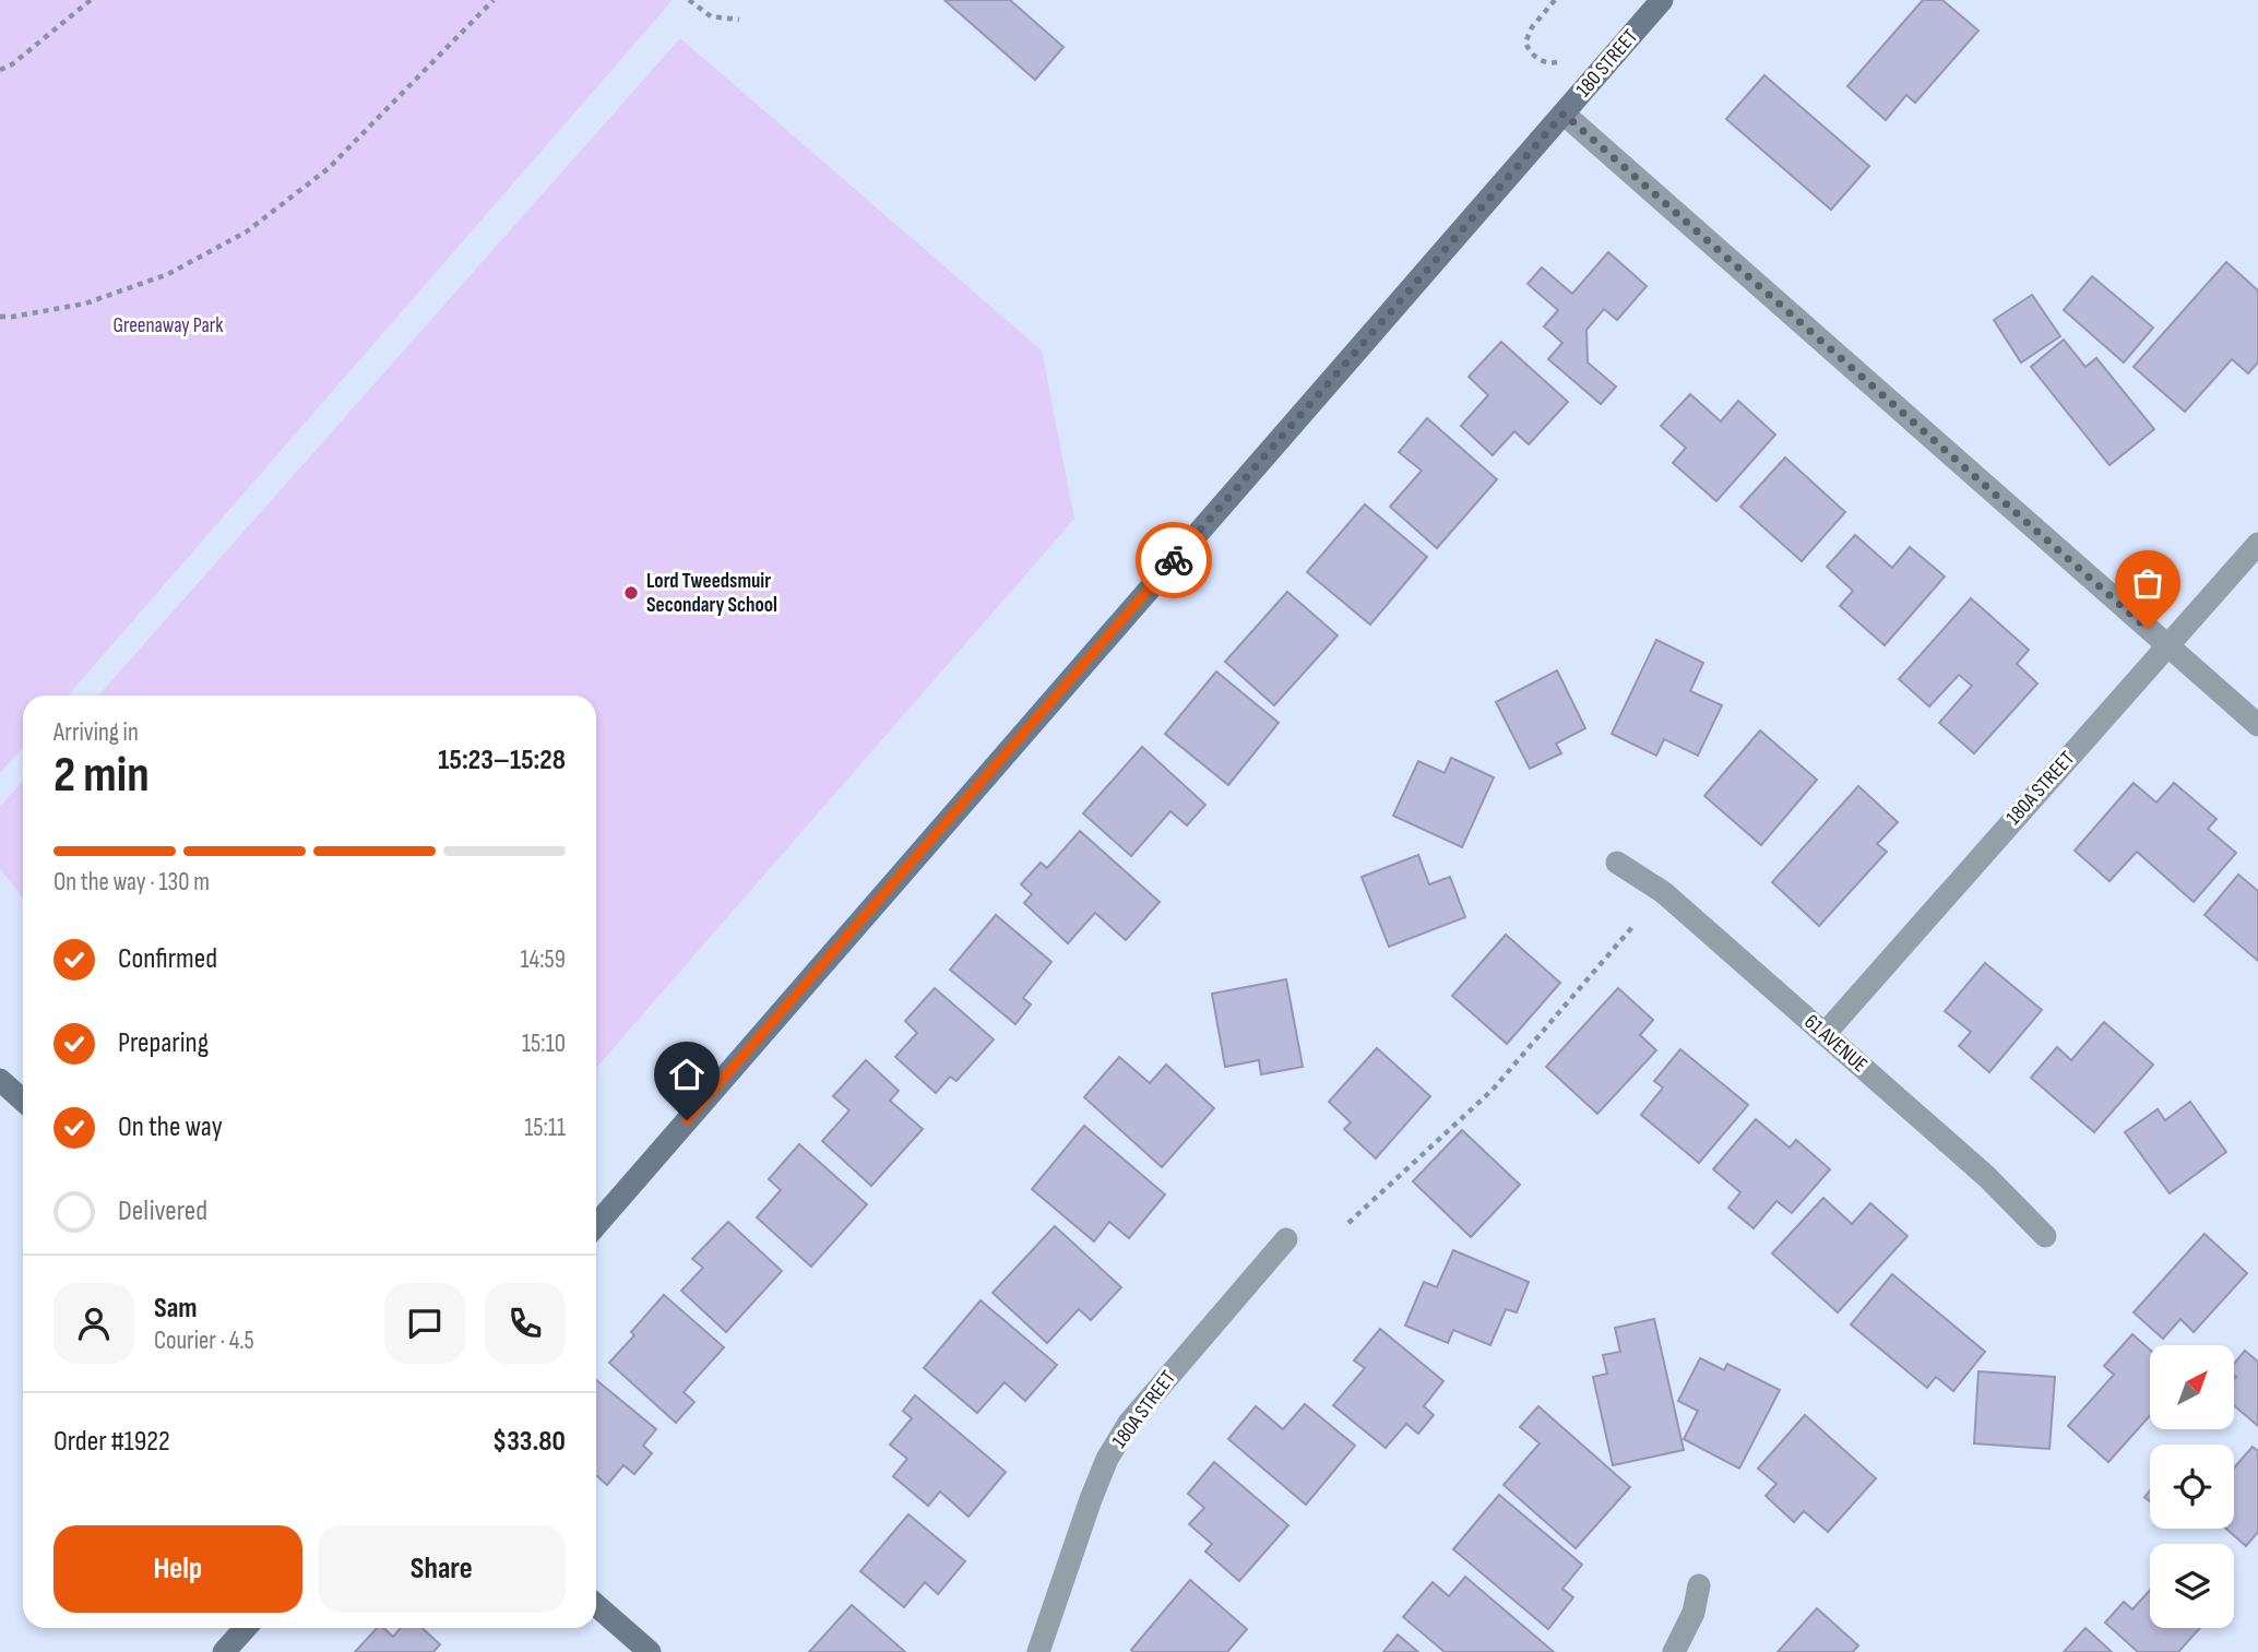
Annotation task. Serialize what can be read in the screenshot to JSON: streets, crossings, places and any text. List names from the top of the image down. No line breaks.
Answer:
{"streets":{"street":["180 STREET","180A STREET","61 AVENUE"]},"crossings":[["180A STREET","61 AVENUE"]],"parks":["Greenaway Park"],"places":["Lord Tweedsmuir Secondary School"],"north":"top right","page":{"heading":["2 min","Arriving in","15:23–15:28"],"panel":["Sam","Courier · 4.5","Order #1922","$33.80"],"bar":"On the way · 130 m","list":[["Confirmed","14:59"],["Preparing","15:10"],["On the way","15:11"],"Delivered"],"buttons":["Help","Share"]}}
